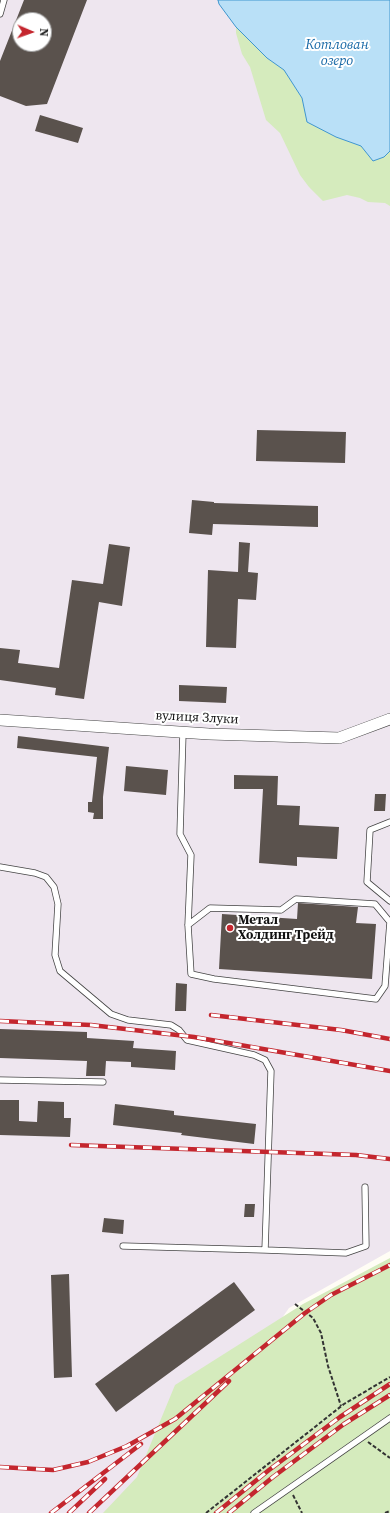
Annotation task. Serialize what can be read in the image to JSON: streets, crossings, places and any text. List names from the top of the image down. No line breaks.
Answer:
{"streets":{"street":["вулиця Злуки"]},"water":["Котлован озеро"],"places":["Метал Холдинг Трейд"],"north":"right"}
